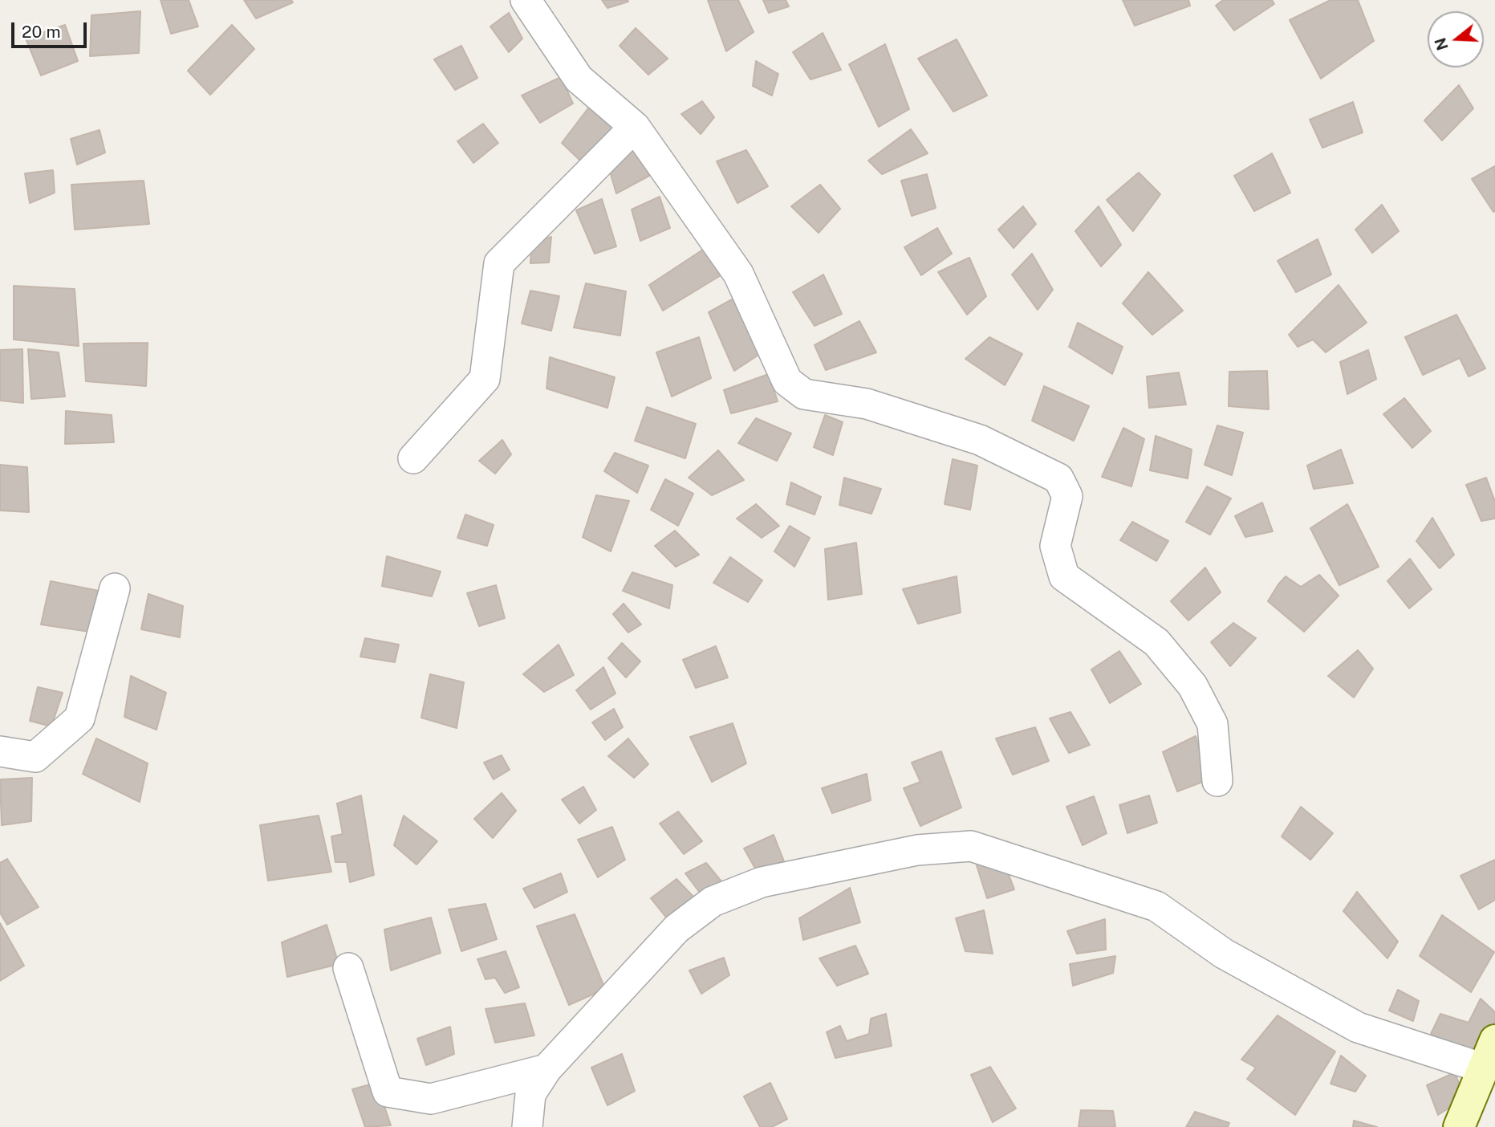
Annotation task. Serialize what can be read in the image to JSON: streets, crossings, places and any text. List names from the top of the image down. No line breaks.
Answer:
{"scale_bar":"20 m","north":"left"}
